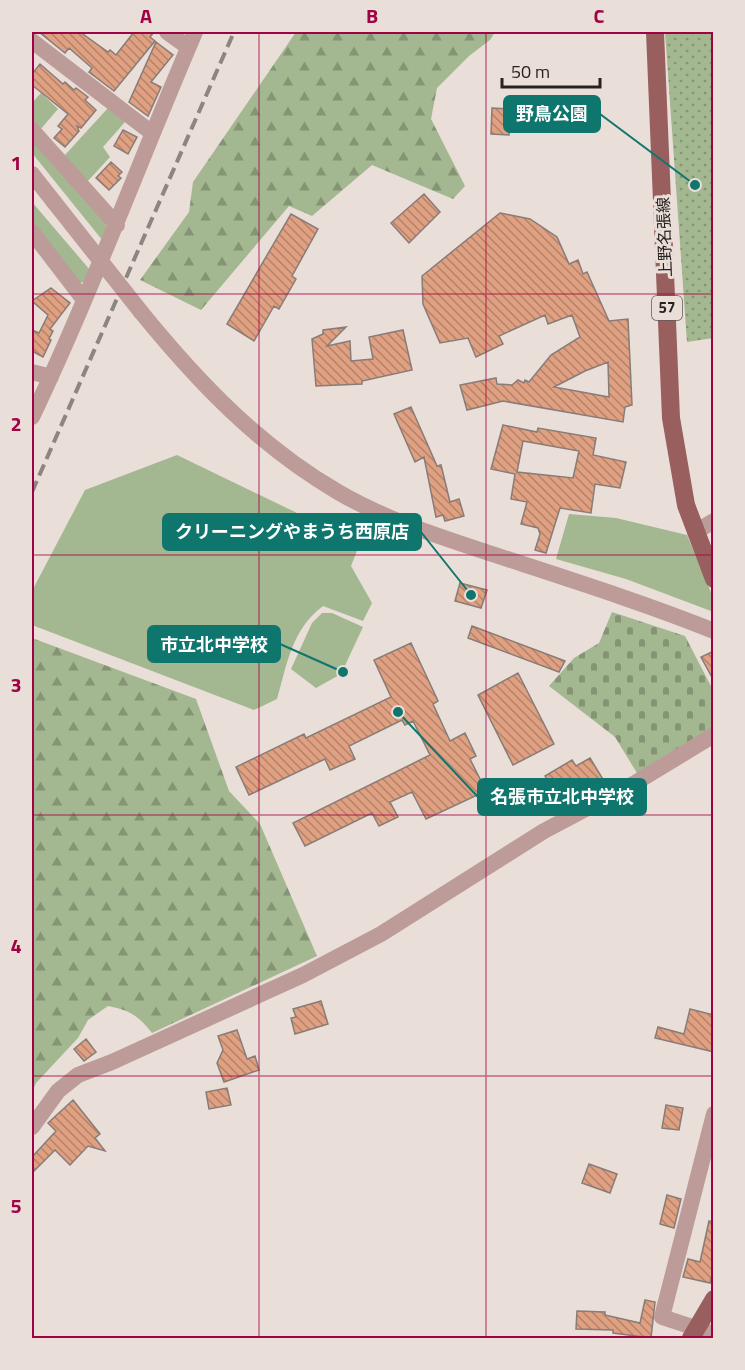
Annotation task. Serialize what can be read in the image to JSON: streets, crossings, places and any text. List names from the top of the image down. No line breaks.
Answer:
{"streets":{"main road":["上野名張線","57"]},"places":["野鳥公園","クリーニングやまうち西原店","市立北中学校","名張市立北中学校"],"scale_bar":"50 m","grid":{"columns":["A","B","C"],"rows":["1","2","3","4","5"]}}
